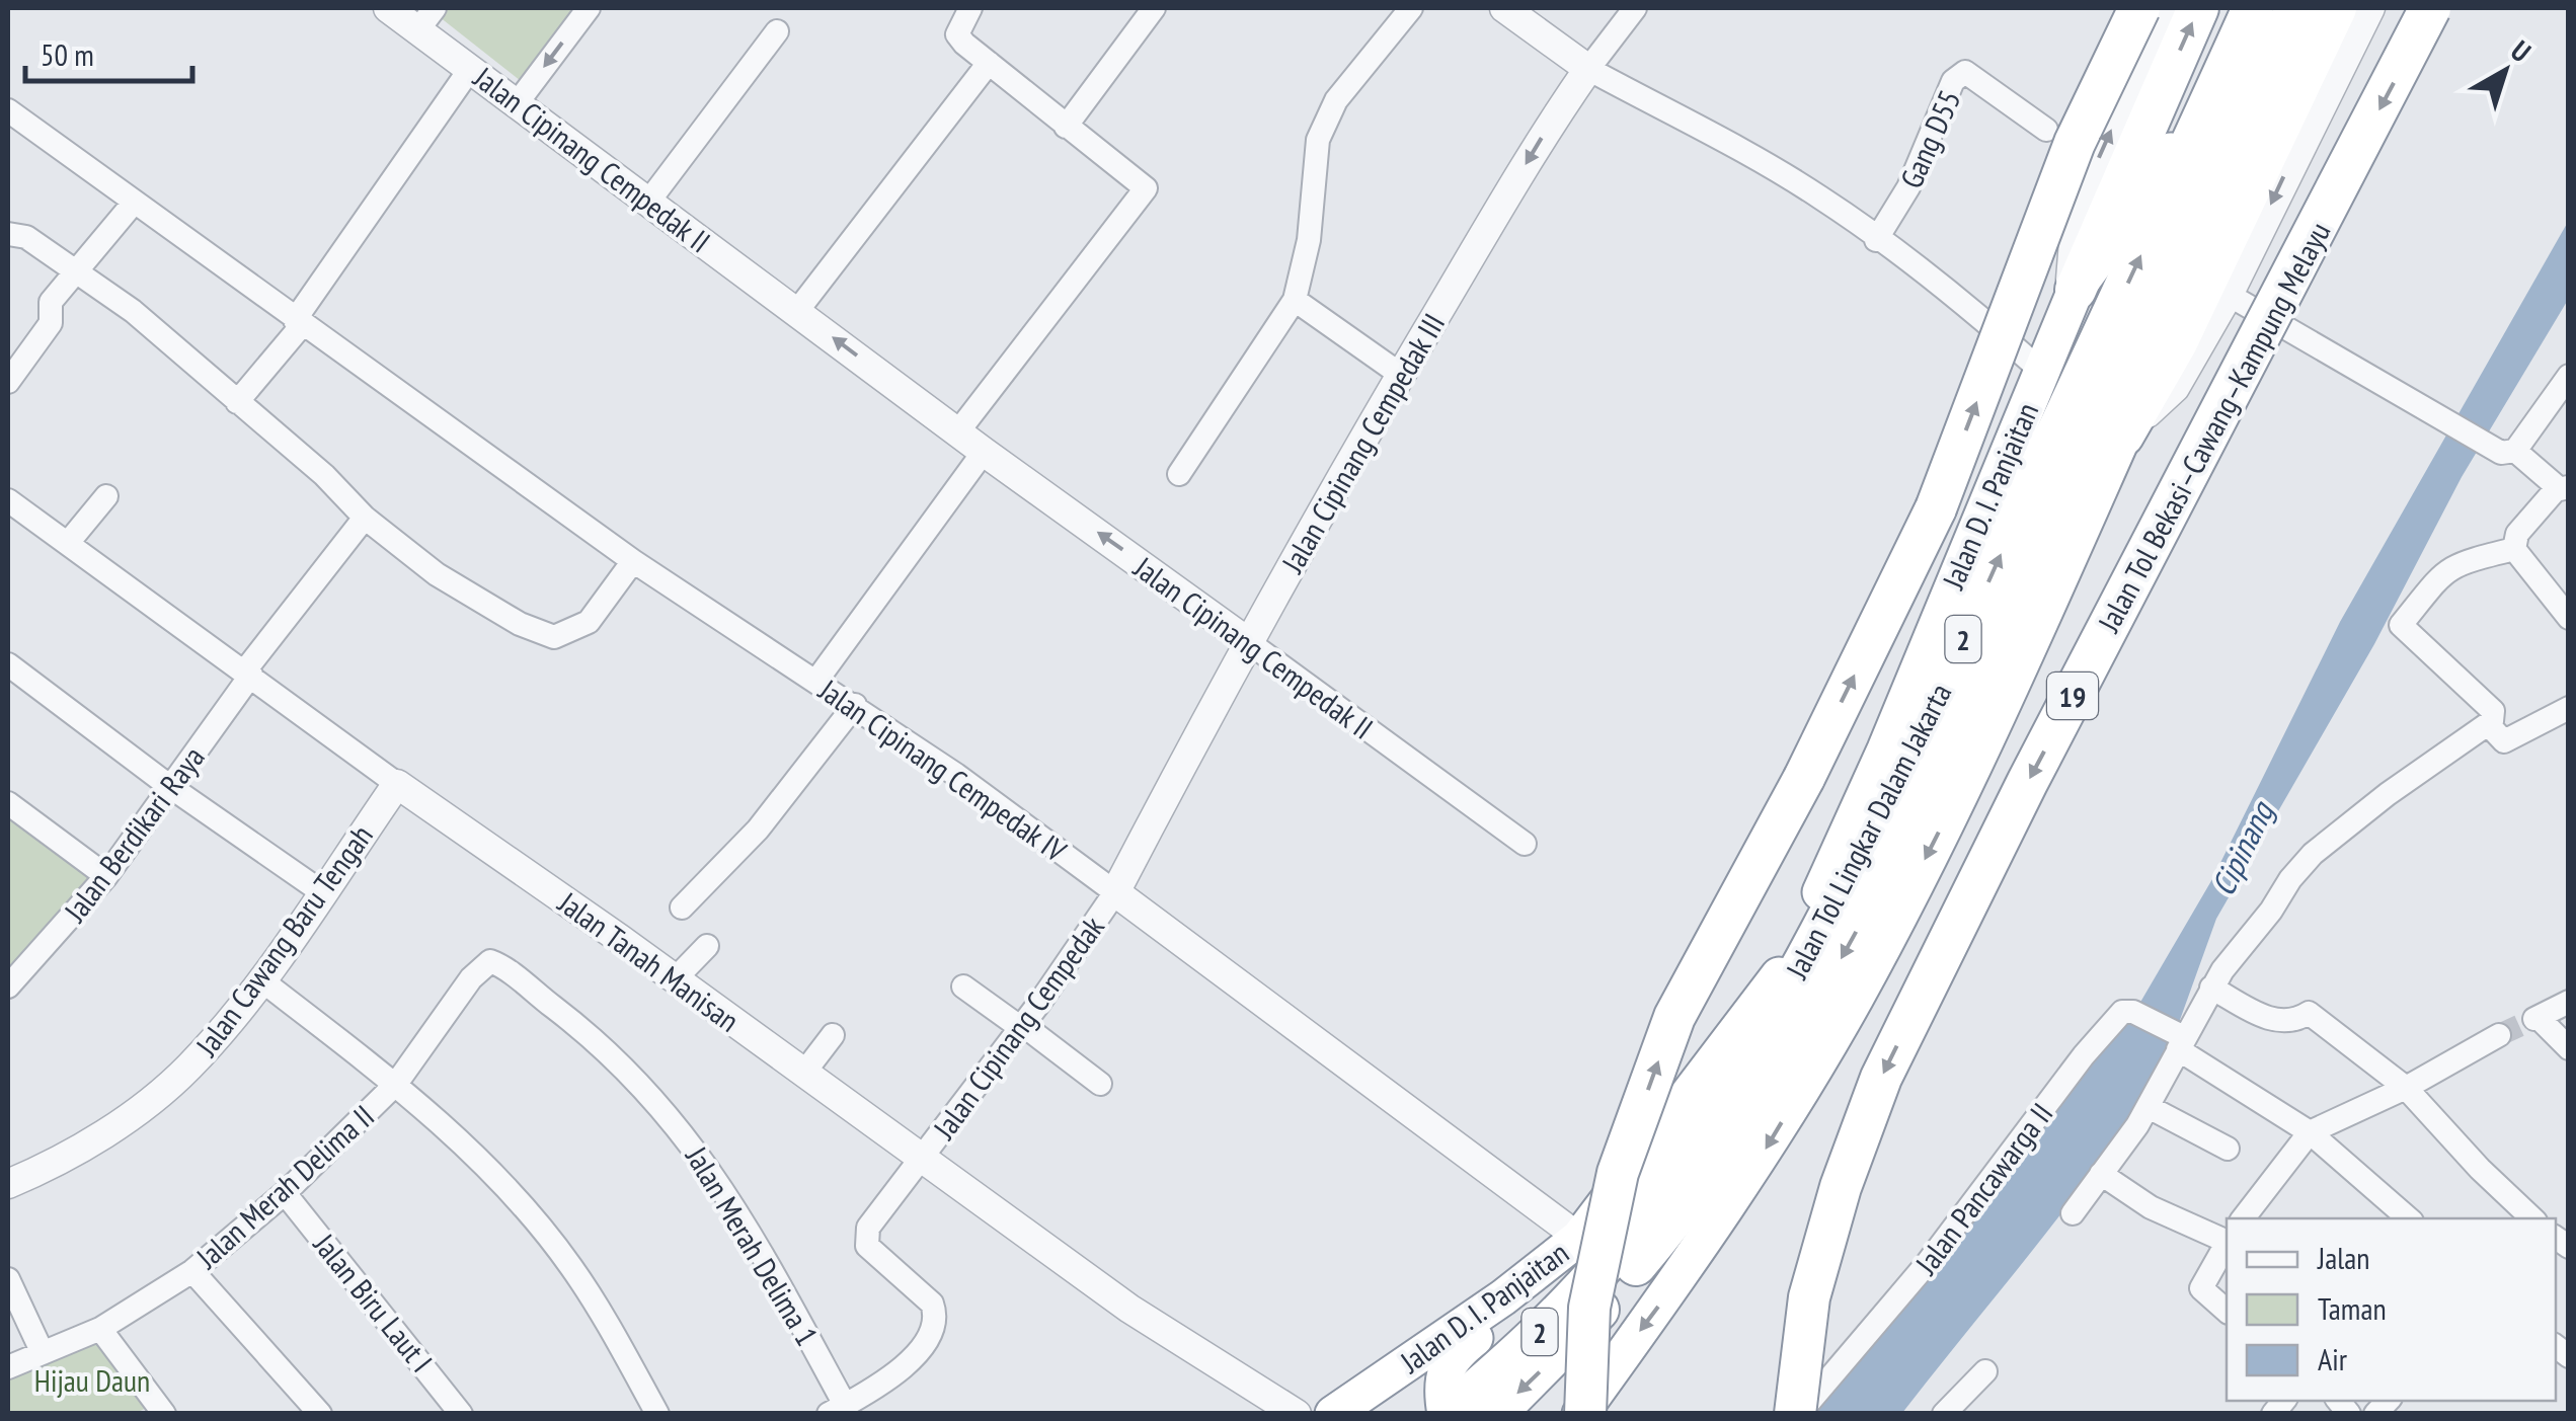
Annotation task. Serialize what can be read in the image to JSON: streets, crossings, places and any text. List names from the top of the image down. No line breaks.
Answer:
{"streets":{"highway":["Jalan Tol Bekasi–Cawang–Kampung Melayu","Jalan D. I. Panjaitan","2","19","Jalan Tol Lingkar Dalam Jakarta"],"street":["Gang D55","Jalan Cipinang Cempedak II","Jalan Cipinang Cempedak III","Jalan Cipinang Cempedak IV","Jalan Berdikari Raya","Jalan Cawang Baru Tengah","Jalan Tanah Manisan","Jalan Cipinang Cempedak","Jalan Merah Delima II","Jalan Pancawarga II","Jalan Merah Delima 1","Jalan Biru Laut I"]},"crossings":[["Jalan Cipinang Cempedak II","Jalan Cipinang Cempedak III"],["Jalan Tol Bekasi–Cawang–Kampung Melayu","Jalan Pancawarga II"],["Jalan Cipinang Cempedak III","Jalan Cipinang Cempedak IV"],["Jalan Cipinang Cempedak III","Jalan Cipinang Cempedak"],["Jalan D. I. Panjaitan","Jalan Cipinang Cempedak IV"],["Jalan Cipinang Cempedak IV","Jalan Cipinang Cempedak"],["Jalan Berdikari Raya","Jalan Tanah Manisan"],["Jalan Cawang Baru Tengah","Jalan Tanah Manisan"],["Jalan Tanah Manisan","Jalan Cipinang Cempedak"],["Jalan Cipinang Cempedak","Jalan Merah Delima 1"],["Jalan Merah Delima II","Jalan Merah Delima 1"],["Jalan Merah Delima II","Jalan Biru Laut I"]],"one_way":["Jalan Cipinang Cempedak II"],"water":["Cipinang"],"parks":["Hijau Daun"],"legend":["Jalan","Taman","Air"],"scale_bar":"50 m","north":"top right"}
